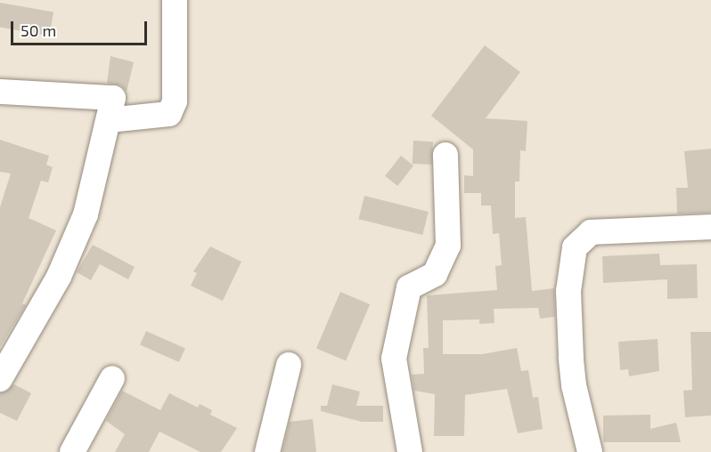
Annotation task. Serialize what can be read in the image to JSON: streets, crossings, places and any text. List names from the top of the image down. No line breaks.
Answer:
{"scale_bar":"50 m"}
